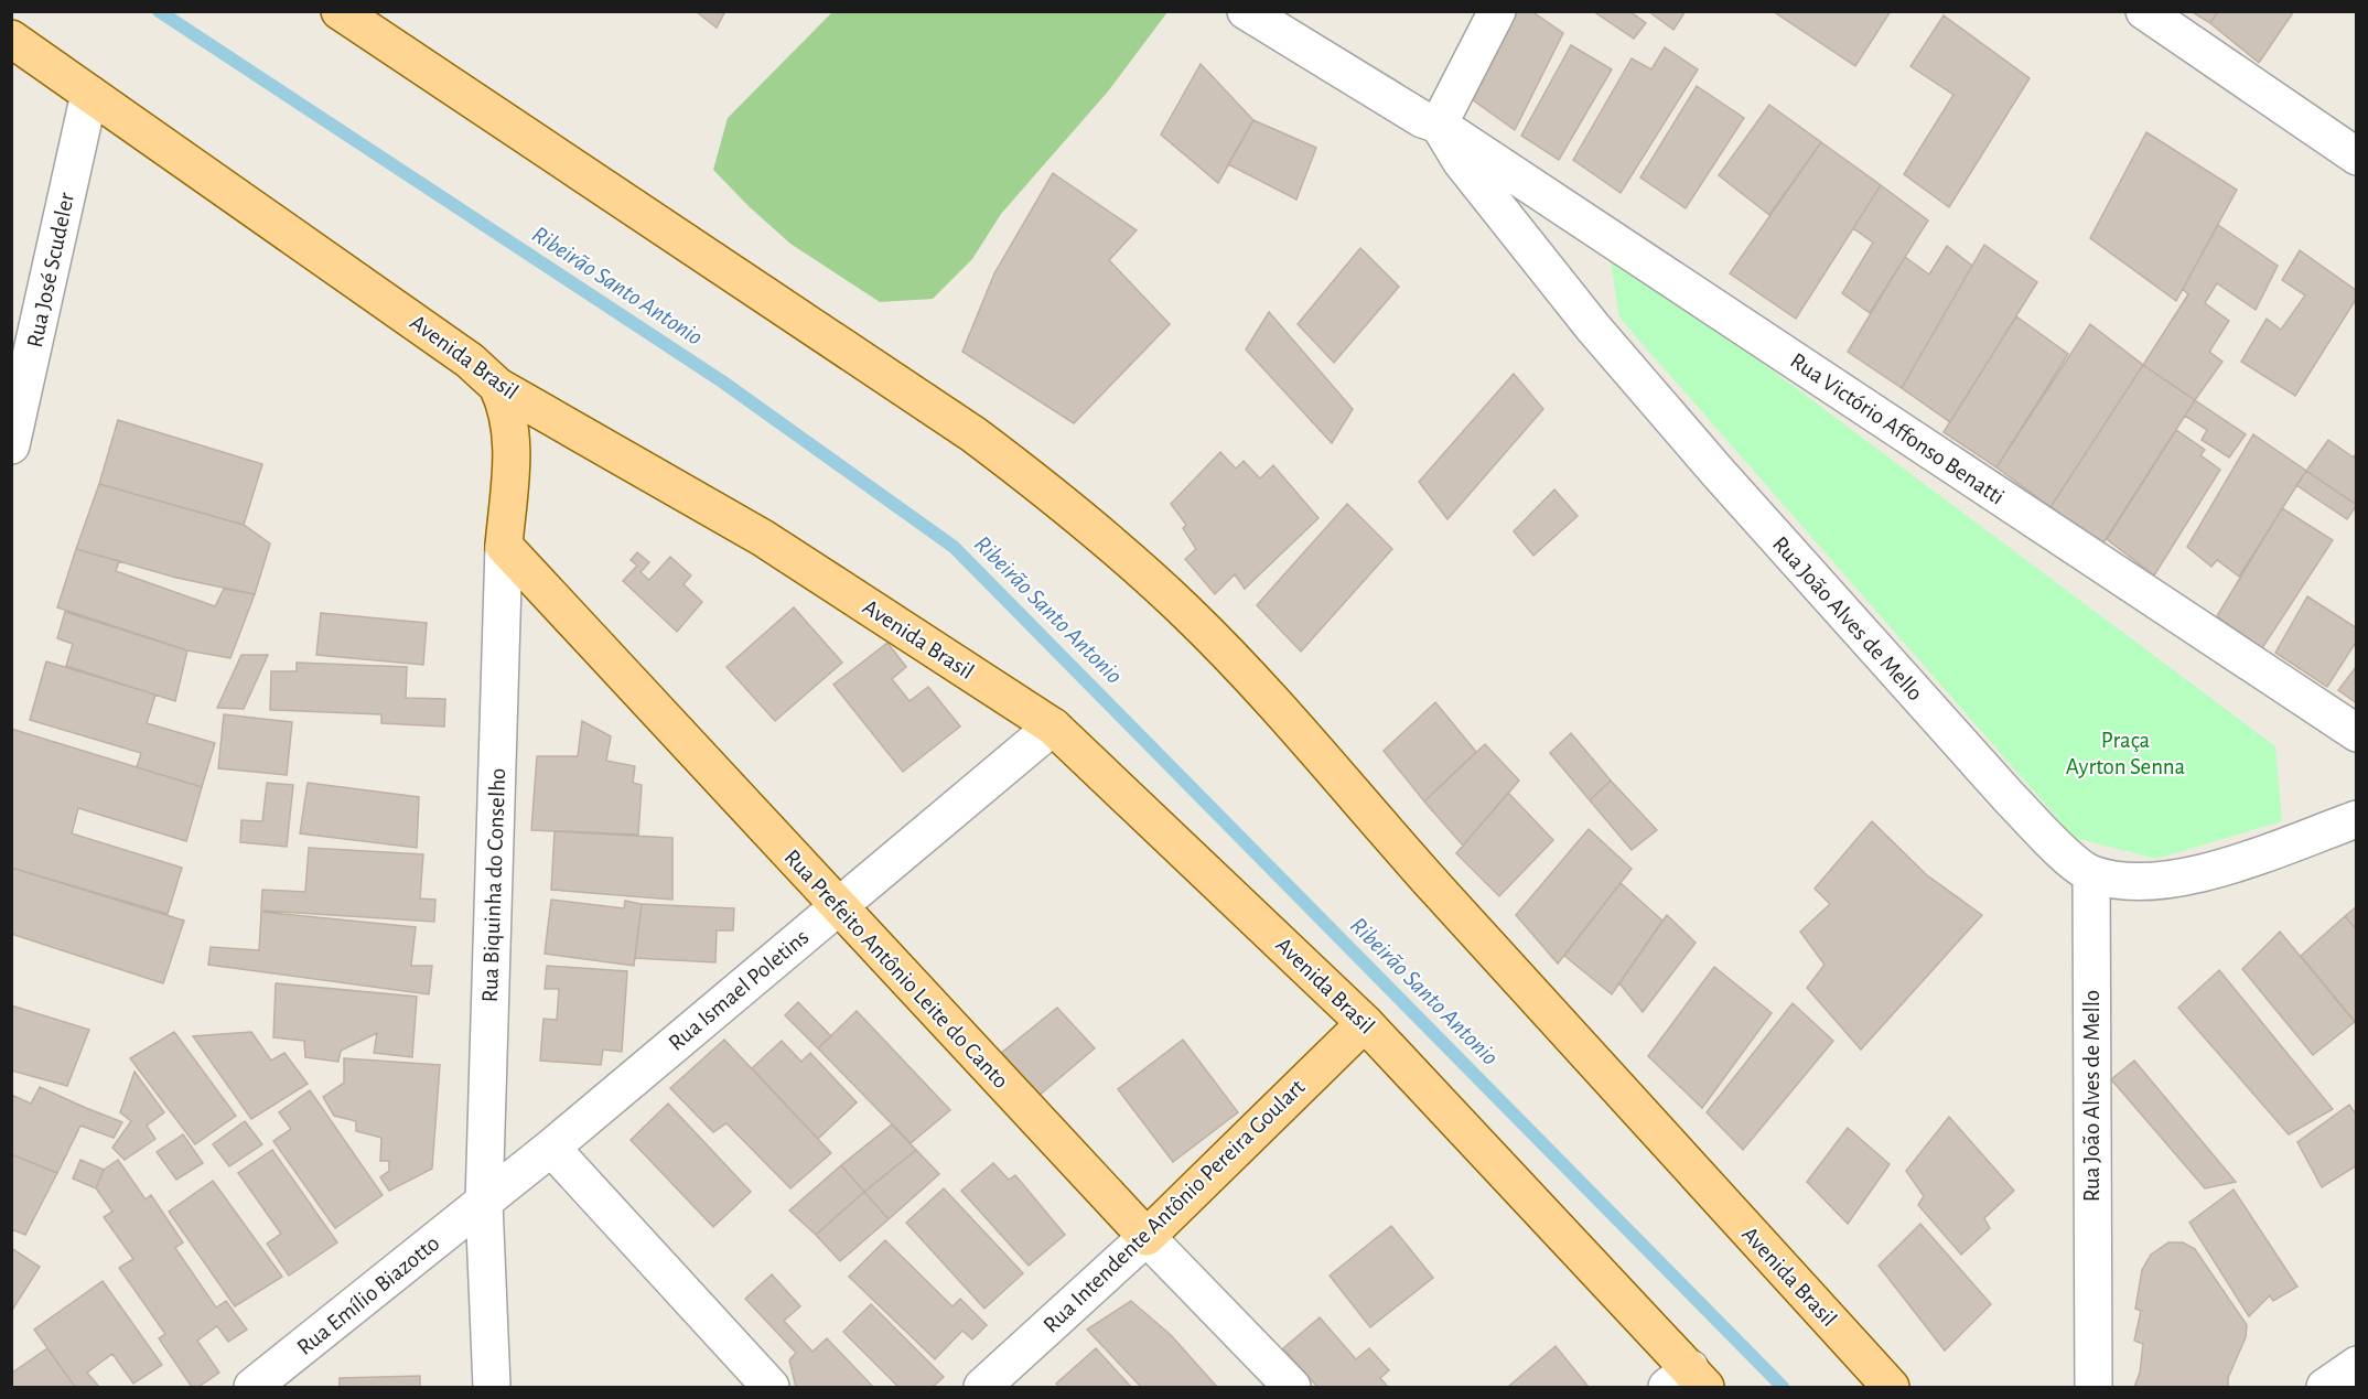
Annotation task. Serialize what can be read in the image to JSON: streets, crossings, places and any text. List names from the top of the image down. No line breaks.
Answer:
{"streets":{"main road":["Avenida Brasil","Rua Biquinha do Conselho","Rua Prefeito Antônio Leite do Canto","Rua Intendente Antônio Pereira Goulart"],"street":["Rua José Scudeler","Rua Victório Affonso Benatti","Rua João Alves de Mello","Rua Ismael Poletins","Rua Emílio Biazotto"]},"crossings":[["Rua José Scudeler","Avenida Brasil"],["Avenida Brasil","Rua Biquinha do Conselho"],["Avenida Brasil","Rua Ismael Poletins"],["Avenida Brasil","Rua Intendente Antônio Pereira Goulart"],["Rua Victório Affonso Benatti","Rua João Alves de Mello"],["Rua Biquinha do Conselho","Rua Prefeito Antônio Leite do Canto"],["Rua Biquinha do Conselho","Rua Ismael Poletins"],["Rua Biquinha do Conselho","Rua Emílio Biazotto"],["Rua Prefeito Antônio Leite do Canto","Rua Ismael Poletins"],["Rua Prefeito Antônio Leite do Canto","Rua Intendente Antônio Pereira Goulart"],["Rua Ismael Poletins","Rua Emílio Biazotto"]],"water":["Ribeirão Santo Antonio"],"parks":["Praça Ayrton Senna"]}
